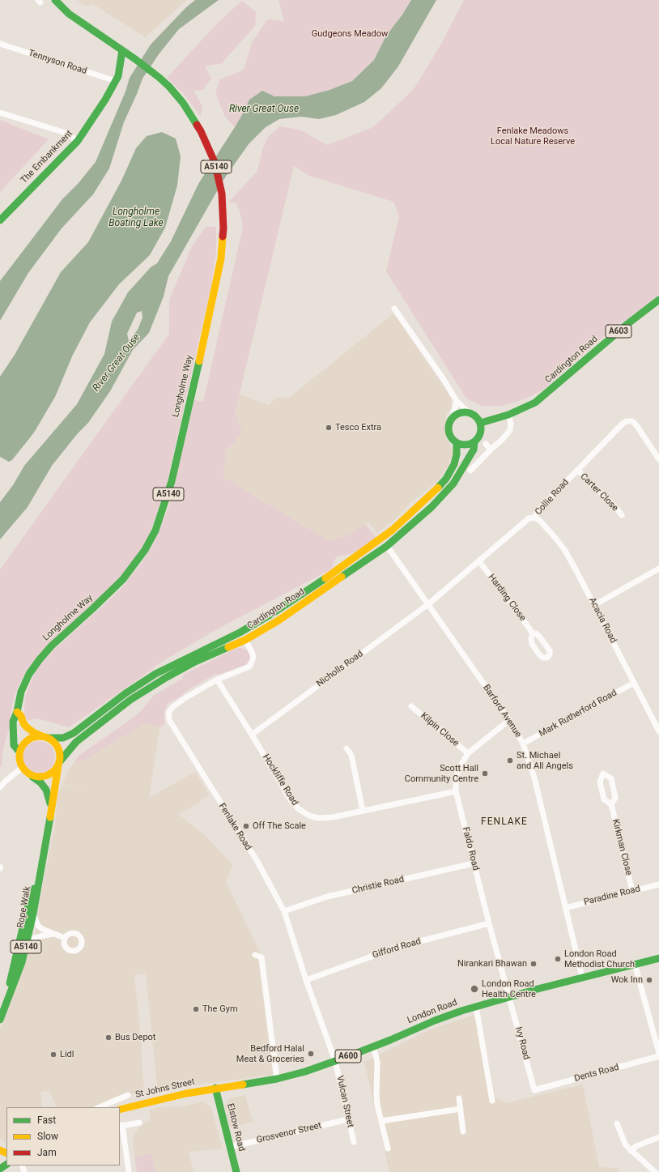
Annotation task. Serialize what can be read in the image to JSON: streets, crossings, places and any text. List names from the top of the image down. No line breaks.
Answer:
{"streets":{"main road":["The Embankment","A5140","A603","Cardington Road","Longholme Way","Rope Walk","London Road","A600","St Johns Street","Elstow Road"],"street":["Tennyson Road","Carter Close","Collie Road","Harding Close","Acacia Road","Nicholls Road","Barford Avenue","Mark Rutherford Road","Kilpin Close","Hockliffe Road","Fenlake Road","Kirkman Close","Faldo Road","Christie Road","Paradine Road","Gifford Road","Ivy Road","Dents Road","Vulcan Street","Grosvenor Street"]},"crossings":[["Tennyson Road","The Embankment"],["The Embankment","A5140"],["The Embankment","Longholme Way"],["A5140","Longholme Way"],["Cardington Road","Longholme Way"],["Cardington Road","Barford Avenue"],["Cardington Road","Fenlake Road"],["Cardington Road","Rope Walk"],["Longholme Way","Rope Walk"],["Carter Close","Collie Road"],["Collie Road","Harding Close"],["Collie Road","Acacia Road"],["Collie Road","Nicholls Road"],["Collie Road","Barford Avenue"],["Acacia Road","Mark Rutherford Road"],["Nicholls Road","Barford Avenue"],["Nicholls Road","Hockliffe Road"],["Barford Avenue","Mark Rutherford Road"],["Barford Avenue","Faldo Road"],["Barford Avenue","Paradine Road"],["Barford Avenue","London Road"],["Kilpin Close","Faldo Road"],["Hockliffe Road","Fenlake Road"],["Hockliffe Road","Faldo Road"],["Fenlake Road","Christie Road"],["Fenlake Road","Gifford Road"],["Fenlake Road","London Road"],["Fenlake Road","Vulcan Street"],["Kirkman Close","Paradine Road"],["Faldo Road","Christie Road"],["Faldo Road","Gifford Road"],["Faldo Road","London Road"],["Faldo Road","Ivy Road"],["London Road","Ivy Road"],["London Road","St Johns Street"],["London Road","Vulcan Street"],["London Road","Elstow Road"],["Ivy Road","Dents Road"],["St Johns Street","Elstow Road"],["Vulcan Street","Grosvenor Street"],["Elstow Road","Grosvenor Street"]],"districts":["FENLAKE"],"water":["River Great Ouse","Longholme Boating Lake"],"parks":["Gudgeons Meadow","Fenlake Meadows Local Nature Reserve"],"places":["Tesco Extra","St. Michael and All Angels","Scott Hall Community Centre","Off The Scale","London Road Methodist Church","Nirankari Bhawan","Wok Inn","London Road Health Centre","The Gym","Bus Depot","Bedford Halal Meat & Groceries","Lidl"],"legend":["Fast","Slow","Jam"]}
